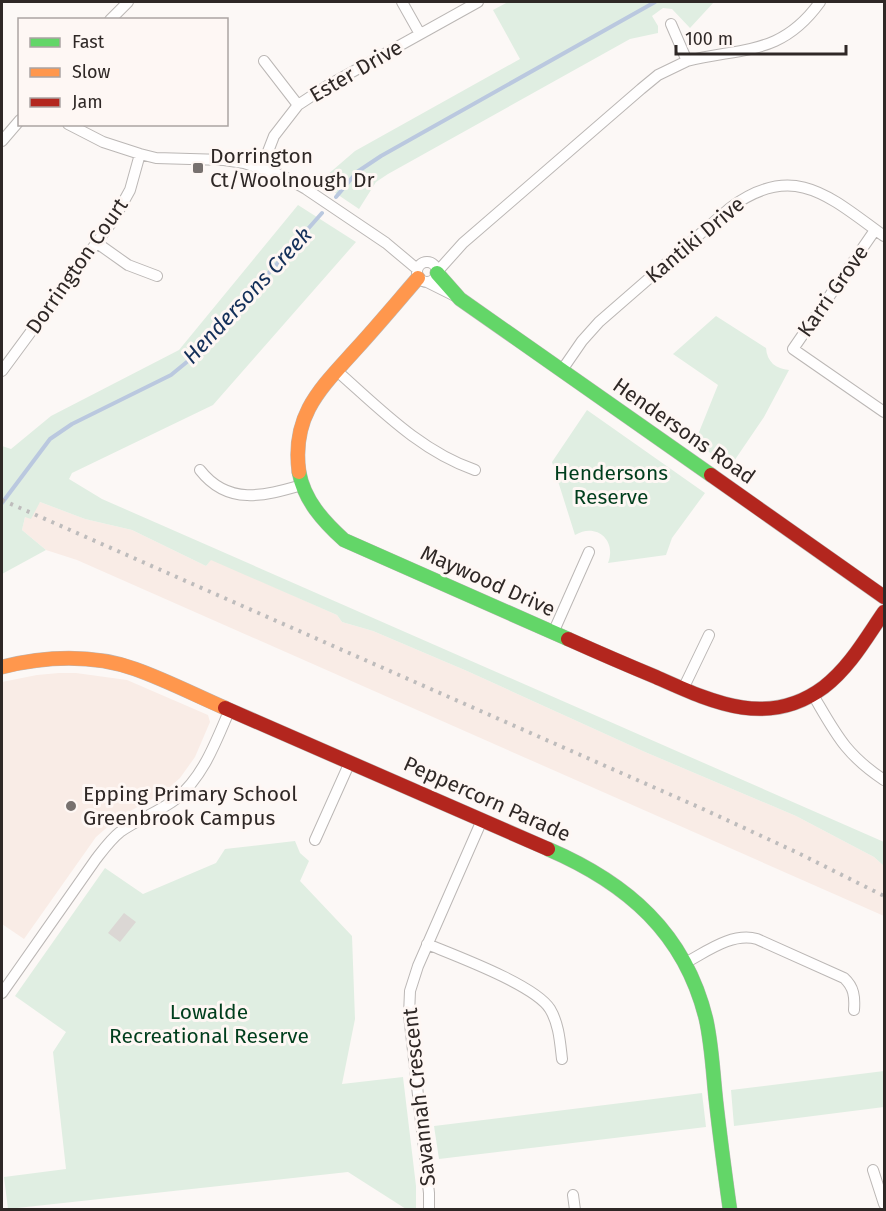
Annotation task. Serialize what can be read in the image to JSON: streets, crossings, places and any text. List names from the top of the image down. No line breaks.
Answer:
{"streets":{"street":["Ester Drive","Kantiki Drive","Dorrington Court","Karri Grove","Hendersons Road","Maywood Drive","Peppercorn Parade","Savannah Crescent"]},"crossings":[["Kantiki Drive","Karri Grove"],["Kantiki Drive","Hendersons Road"],["Hendersons Road","Maywood Drive"],["Peppercorn Parade","Savannah Crescent"]],"water":["Hendersons Creek"],"parks":["Hendersons Reserve","Lowalde Recreational Reserve"],"places":{"transit":["Dorrington Ct/Woolnough Dr"],"other":["Epping Primary School Greenbrook Campus"]},"legend":["Fast","Slow","Jam"],"scale_bar":"100 m"}
